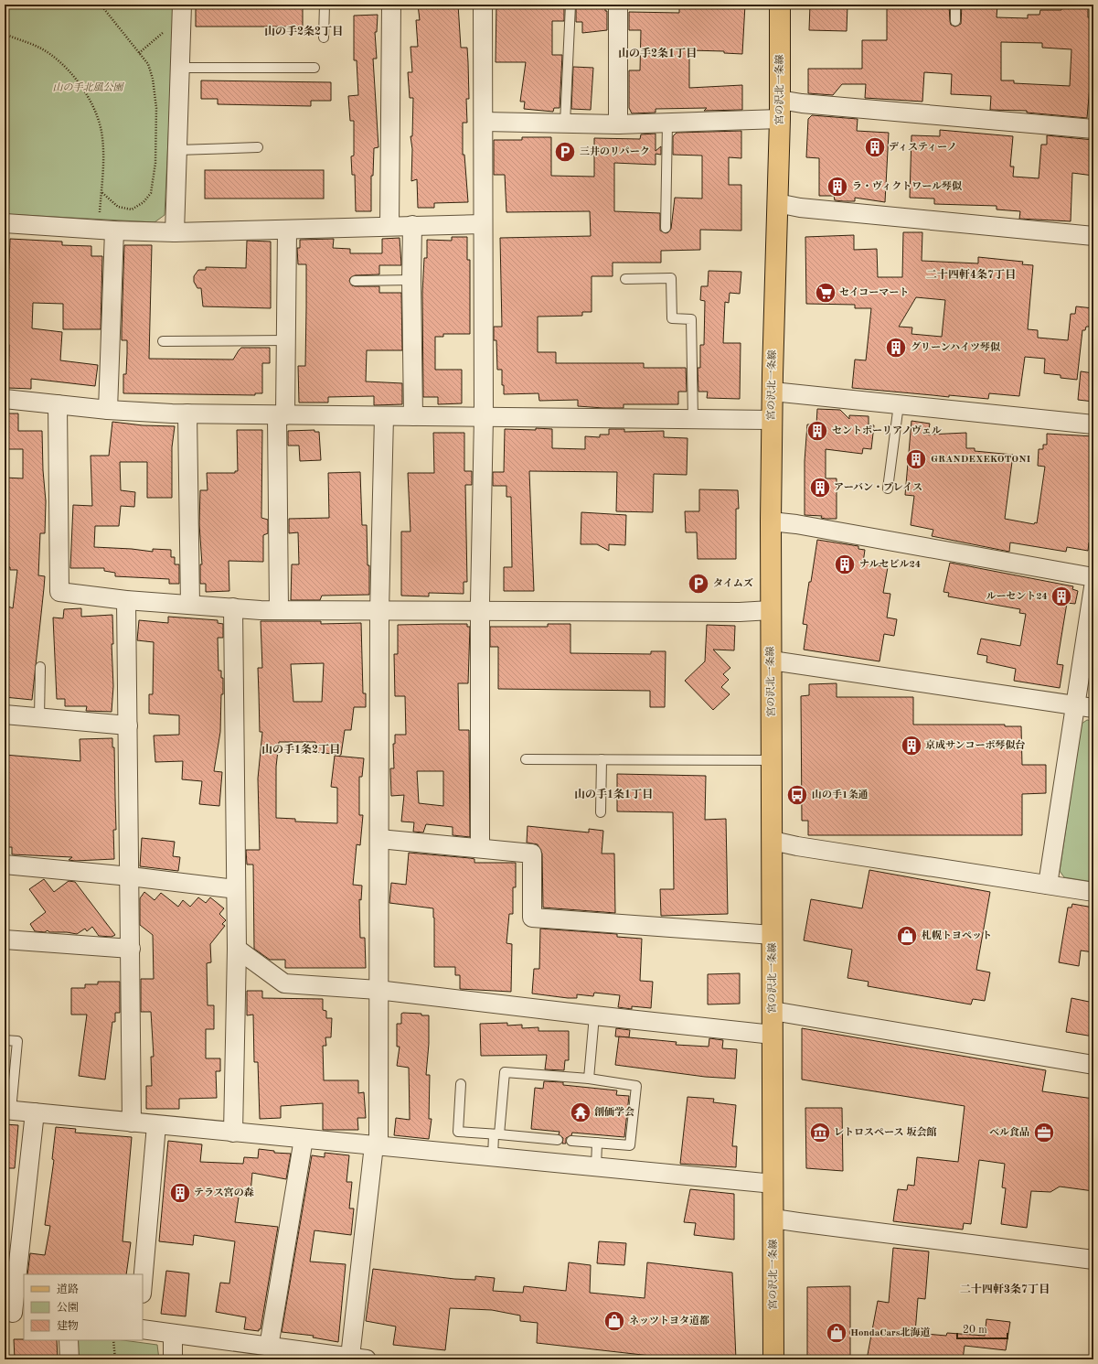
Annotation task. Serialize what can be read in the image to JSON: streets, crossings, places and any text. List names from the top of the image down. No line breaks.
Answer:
{"streets":{"main road":["宮の沢北一条線"]},"districts":["山の手2条2丁目","山の手2条1丁目","二十四軒4条7丁目","山の手1条2丁目","山の手1条1丁目","二十四軒3条7丁目"],"parks":["山の手北風公園"],"places":{"building":["ディスティーノ","ラ・ヴィクトワール琴似","グリーンハイツ琴似","セントポーリアノヴェル","GRANDEXEKOTONI","アーバン・プレイス","ナルセビル24","ルーセント24","京成サンコーポ琴似台","テラス宮の森"],"parking":["三井のリパーク","タイムズ"],"supermarket":["セイコーマート"],"bus stop":["山の手1条通"],"shop":["札幌トヨペット","ネッツトヨタ道都","HondaCars北海道"],"temple":["創価学会"],"museum":["レトロスペース 坂会館"],"office":["ベル食品"]},"legend":["道路","公園","建物"],"scale_bar":"20 m"}
